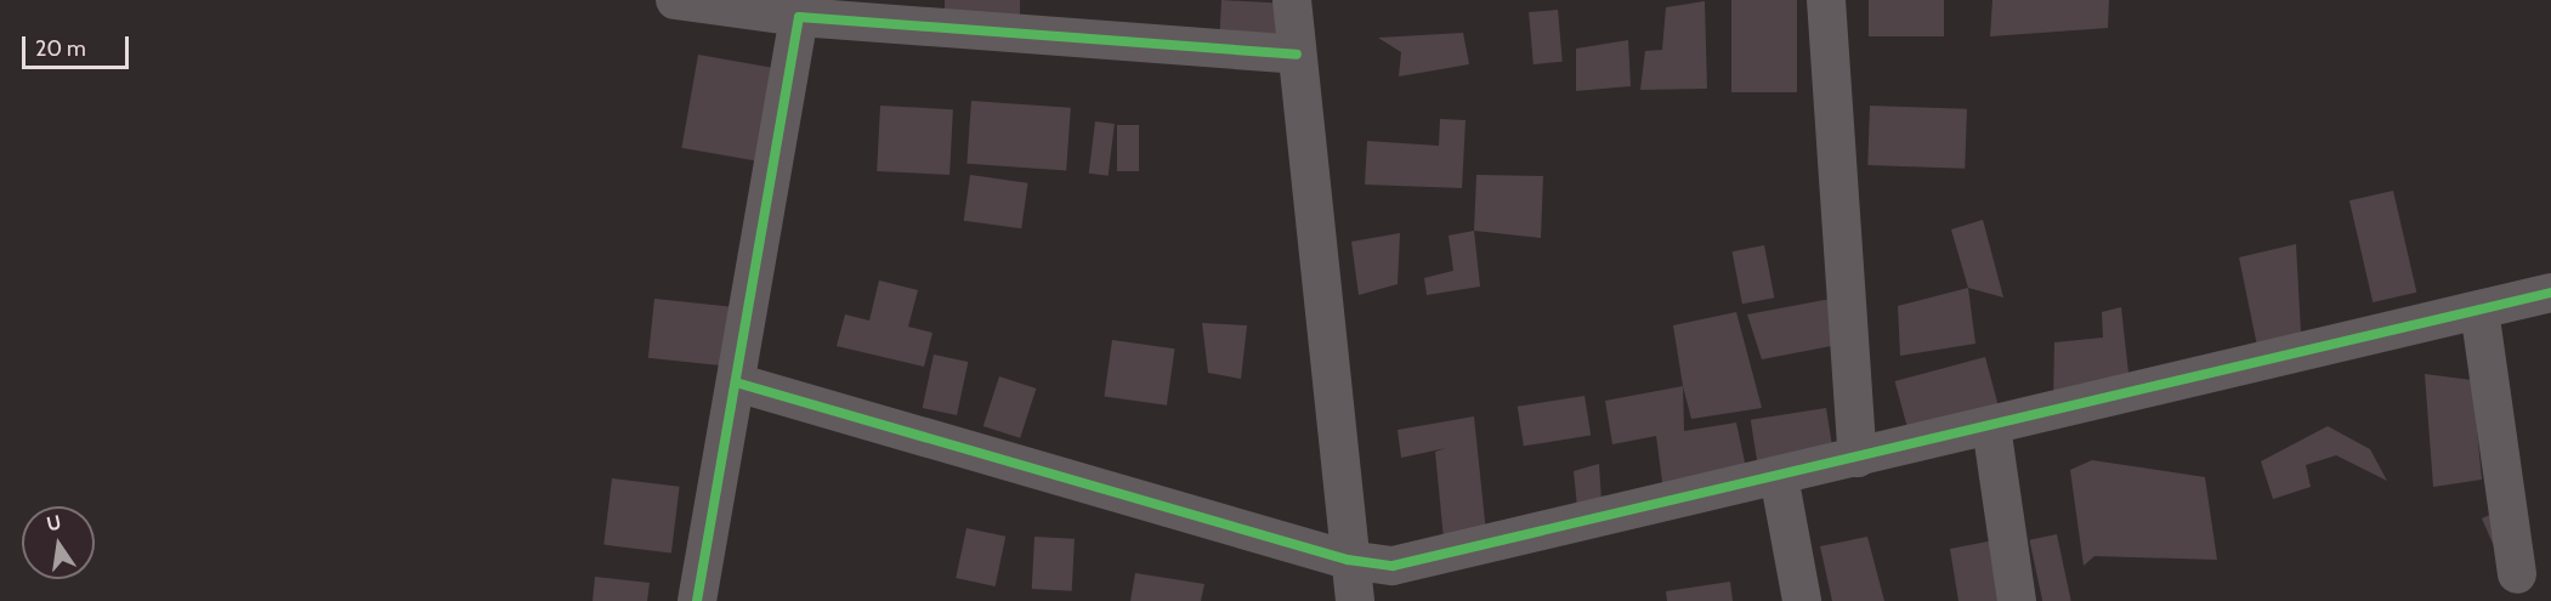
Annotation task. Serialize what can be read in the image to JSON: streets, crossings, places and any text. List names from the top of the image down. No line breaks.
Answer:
{"scale_bar":"20 m","north":"top"}
